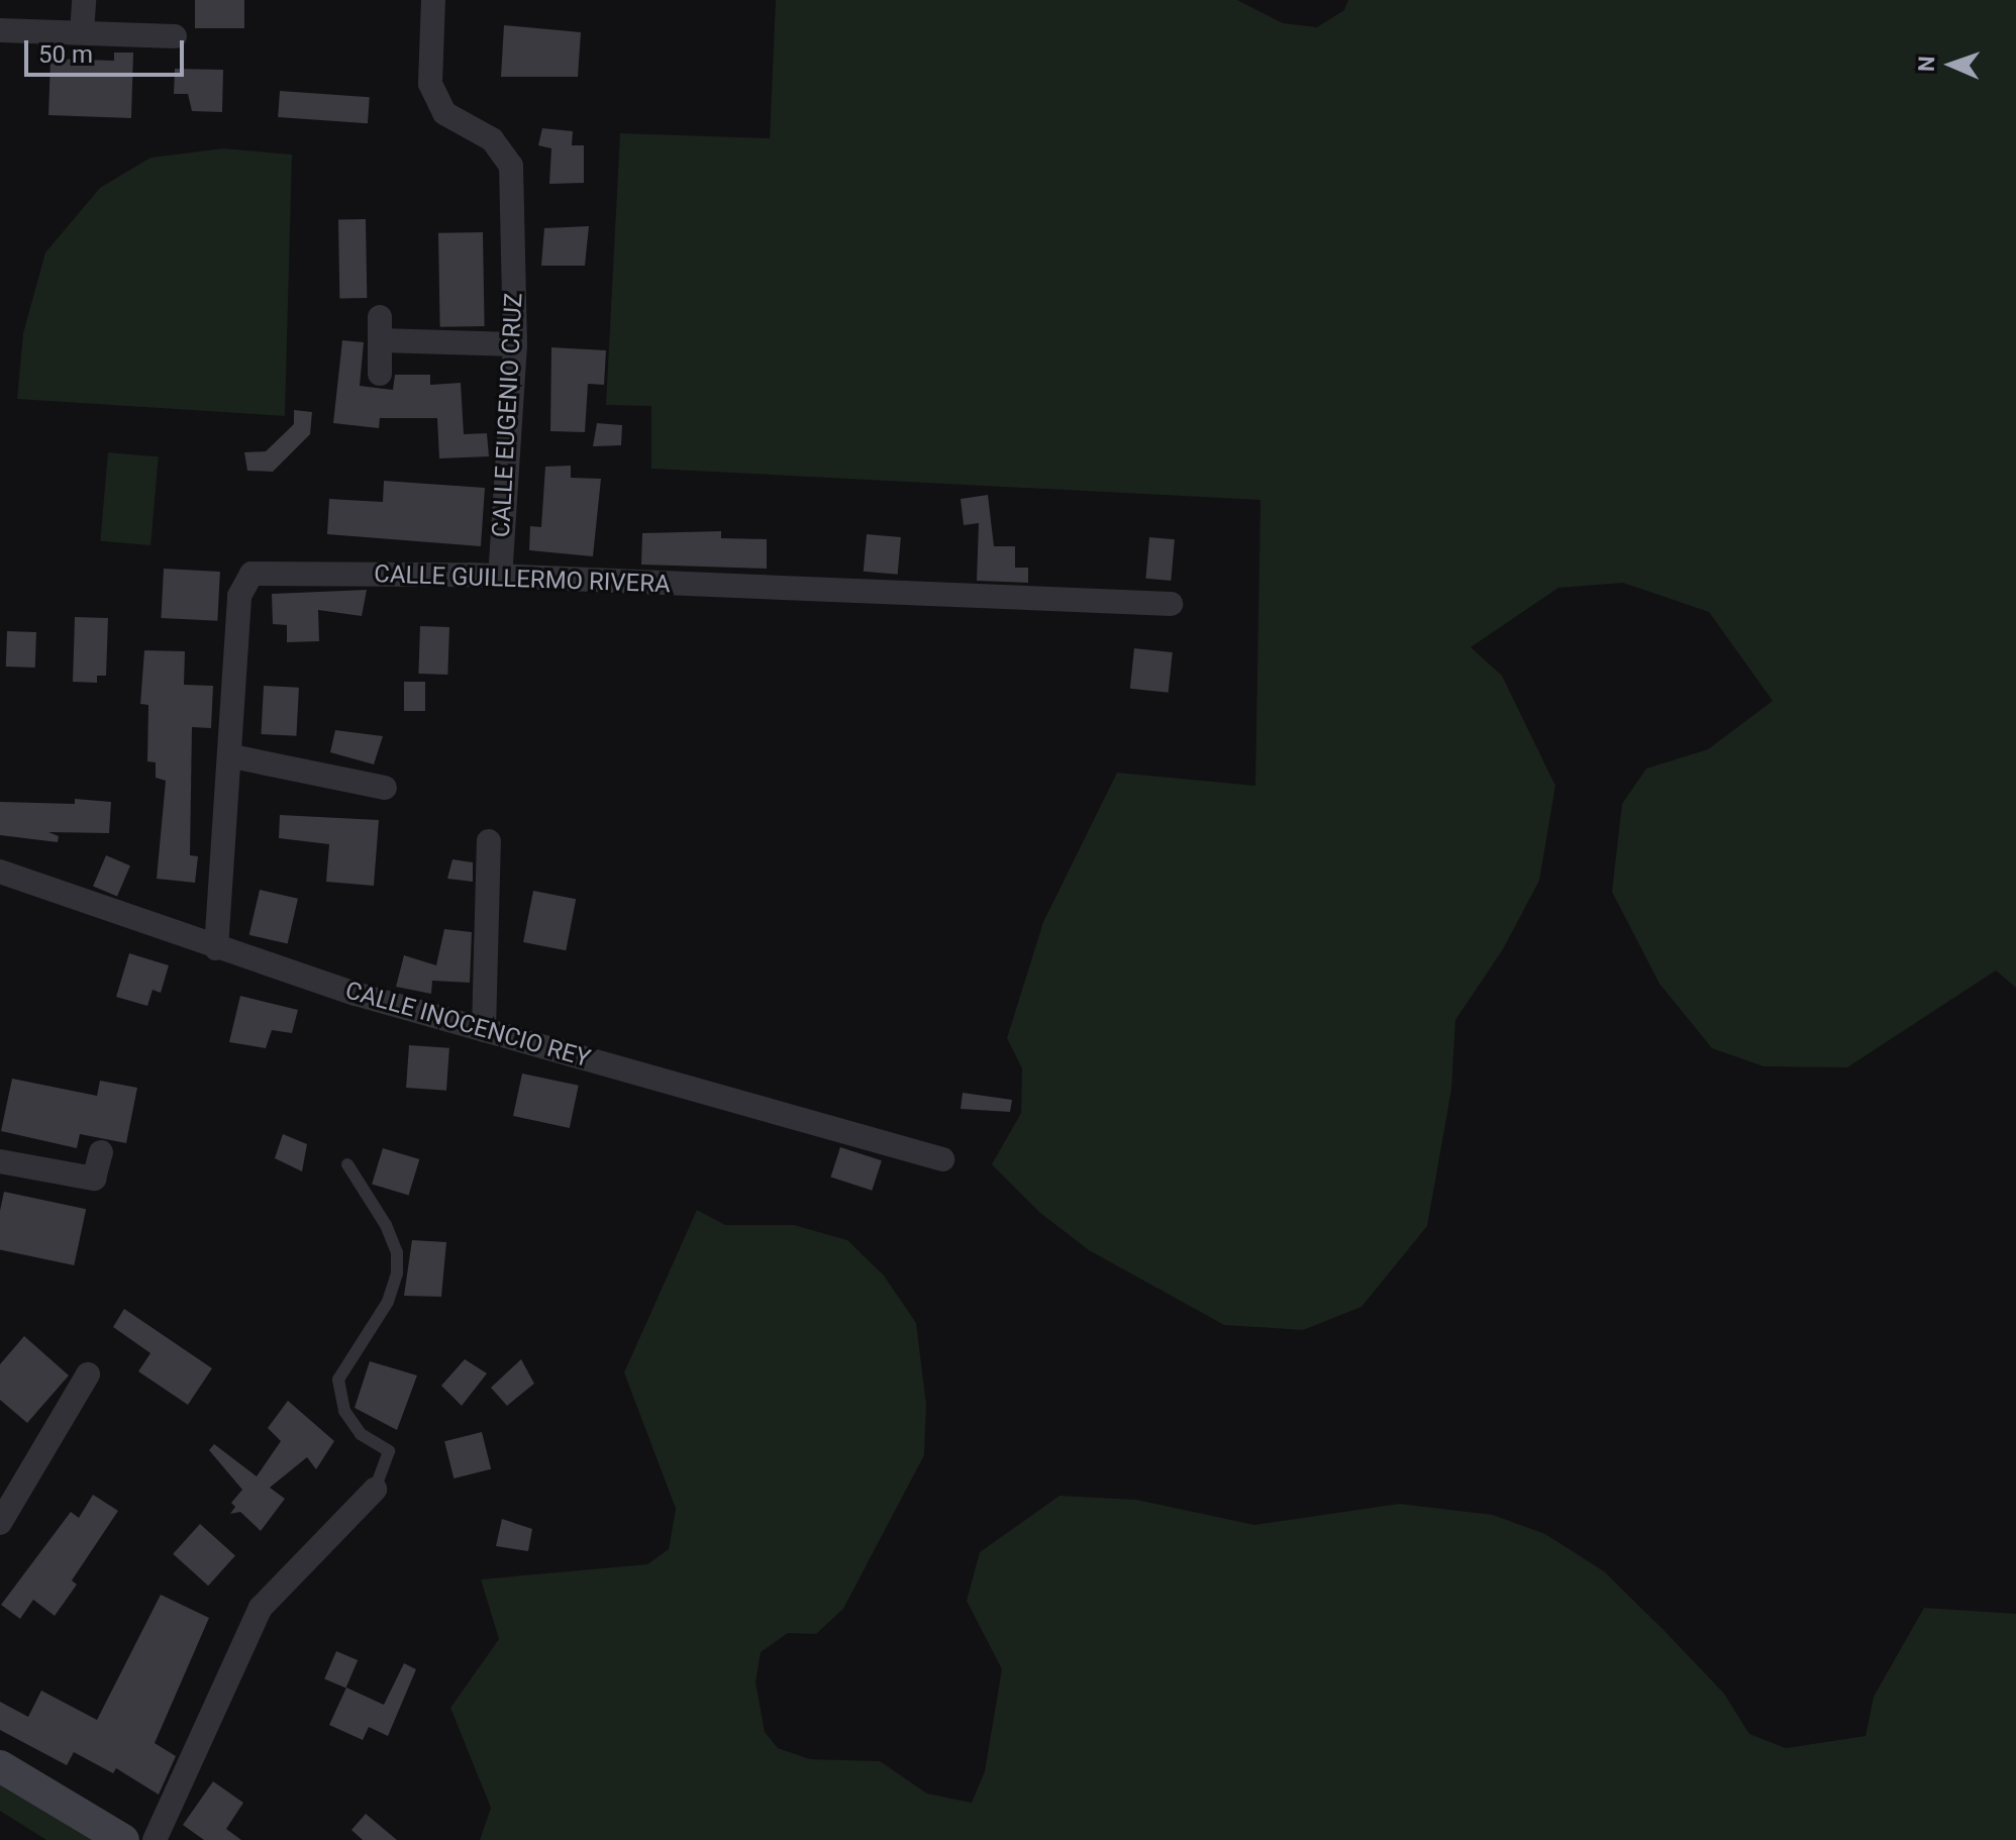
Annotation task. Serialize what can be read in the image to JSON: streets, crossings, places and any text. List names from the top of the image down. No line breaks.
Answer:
{"streets":{"street":["CALLE EUGENIO CRUZ","CALLE GUILLERMO RIVERA","CALLE INOCENCIO REY"]},"crossings":[["CALLE EUGENIO CRUZ","CALLE GUILLERMO RIVERA"],["CALLE GUILLERMO RIVERA","CALLE INOCENCIO REY"]],"scale_bar":"50 m","north":"left"}
